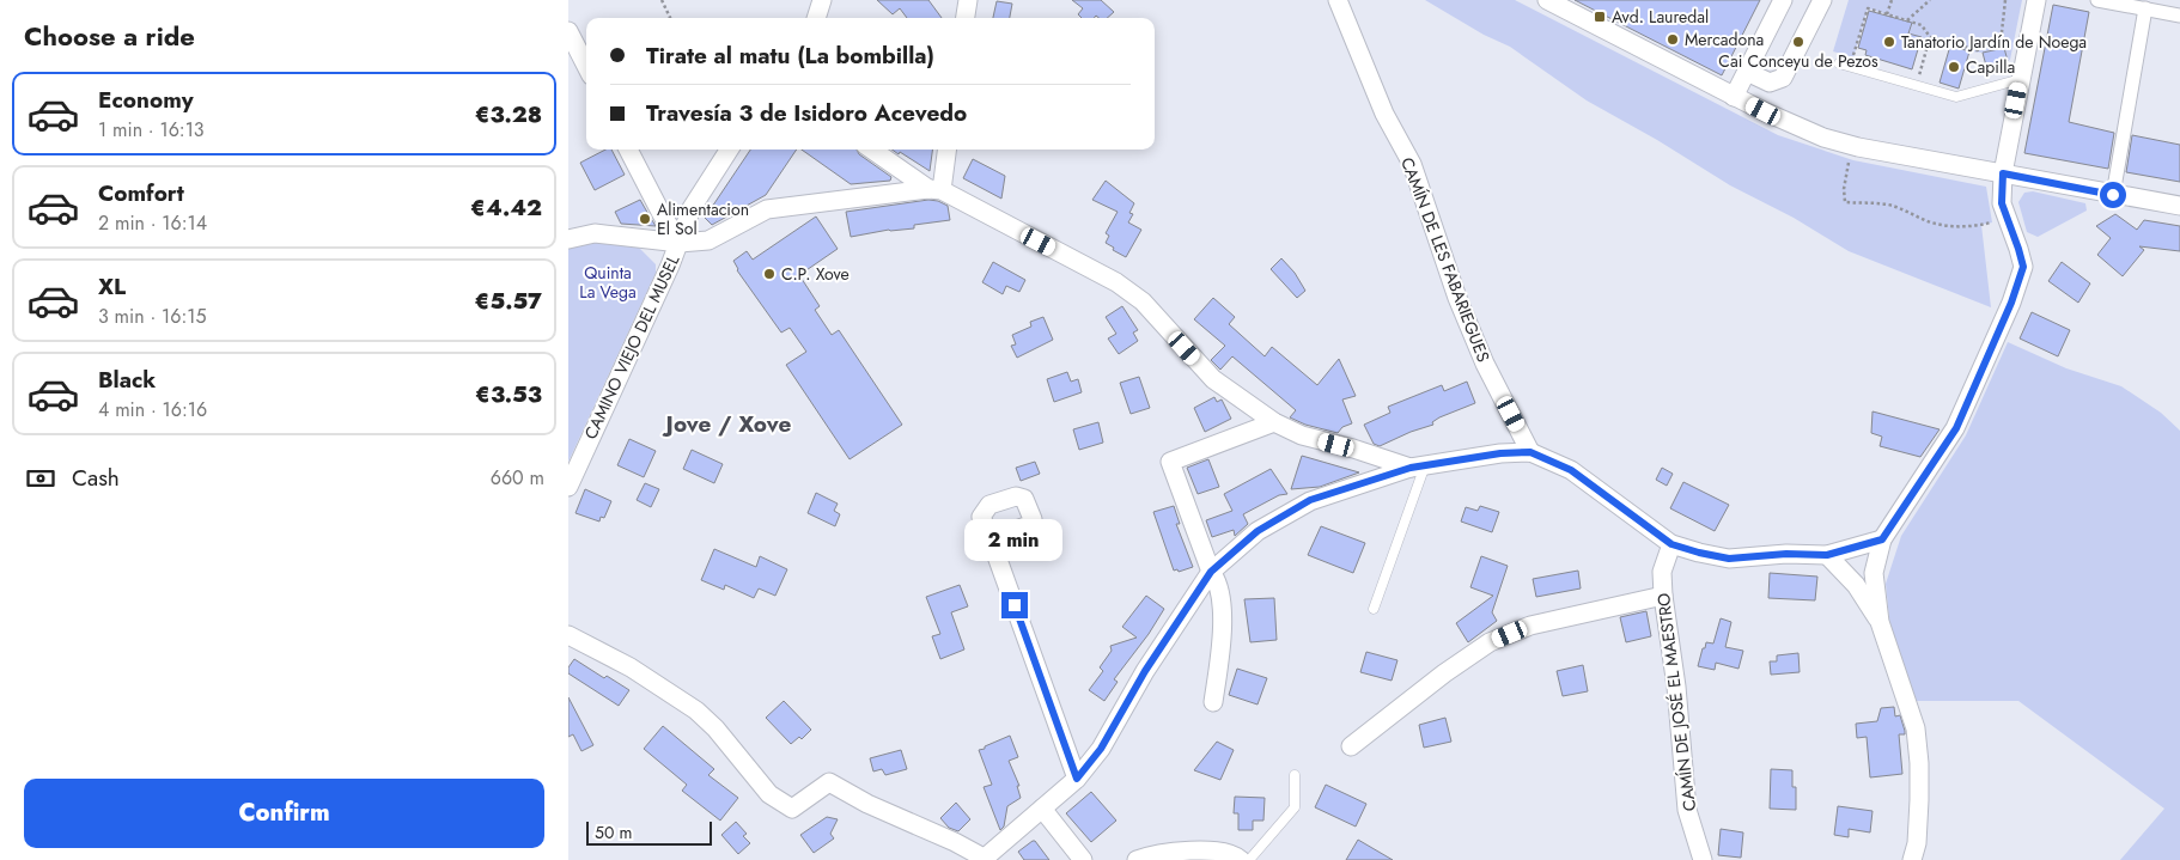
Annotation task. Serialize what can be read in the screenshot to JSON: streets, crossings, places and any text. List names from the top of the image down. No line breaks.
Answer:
{"streets":{"street":["CAMÍN DE LES FABARIEGUES","CAMINO VIEJO DEL MUSEL","CAMÍN DE JOSÉ EL MAESTRO"]},"districts":["Jove / Xove"],"parks":["Quinta La Vega"],"places":{"transit":["Avd. Lauredal"],"other":["Mercadona","Cai Conceyu de Pezos","Tanatorio Jardín de Noega","Capilla","Alimentacion El Sol","C.P. Xove"]},"scale_bar":"50 m","page":{"heading":"Choose a ride","banner":["Tirate al matu (La bombilla)","Travesía 3 de Isidoro Acevedo"],"list":[{"name":"Economy","note":"1 min · 16:13","value":"€3.28"},{"name":"Comfort","note":"2 min · 16:14","value":"€4.42"},{"name":"XL","note":"3 min · 16:15","value":"€5.57"},{"name":"Black","note":"4 min · 16:16","value":"€3.53"}],"pay":["Cash","660 m"],"bubble":"2 min","buttons":"Confirm","scale":"50 m"}}
